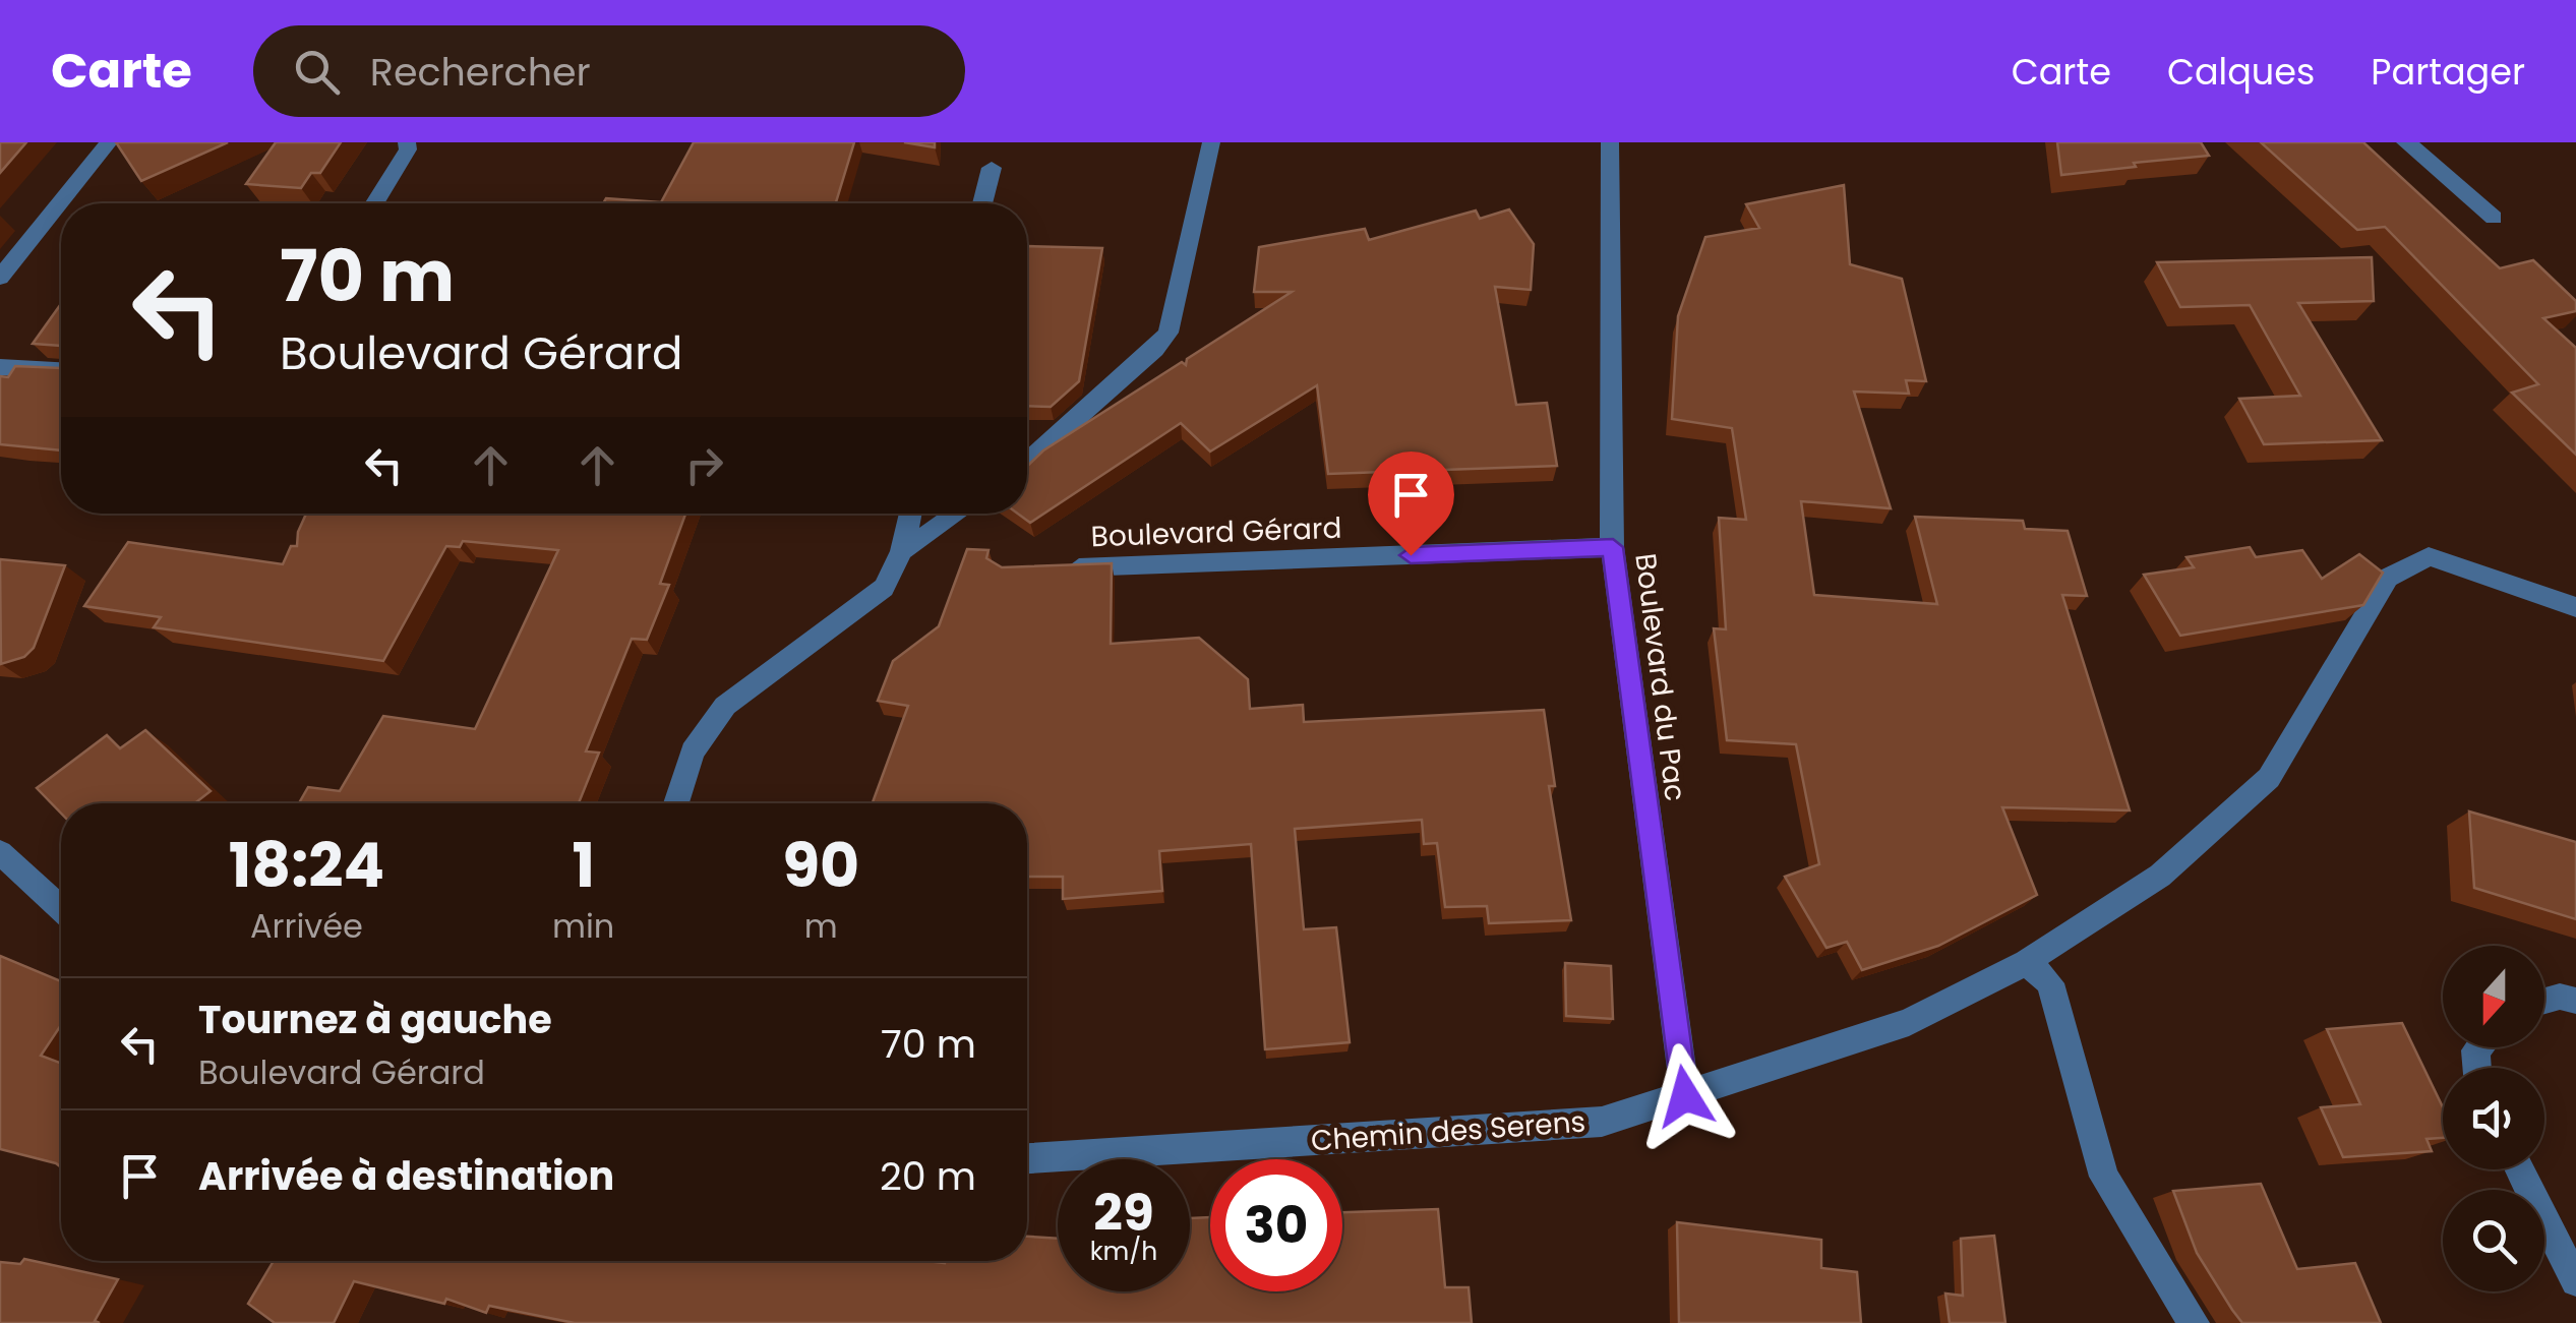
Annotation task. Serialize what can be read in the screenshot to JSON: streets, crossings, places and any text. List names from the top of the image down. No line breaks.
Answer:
{"streets":{"street":["Boulevard Gérard","Boulevard du Pac","Chemin des Serens"]},"crossings":[["Boulevard Gérard","Boulevard du Pac"],["Boulevard du Pac","Chemin des Serens"]],"north":"bottom","page":{"header":"Carte","search":"Rechercher","nav":["Carte","Calques","Partager"],"turn":["70 m","Boulevard Gérard"],"eta":["18:24","Arrivée","1","min","90","m"],"list":[{"name":"Tournez à gauche","note":"Boulevard Gérard","value":"70 m"},{"name":"Arrivée à destination","value":"20 m"}],"speed":"29 km/h","limit":"30"}}
